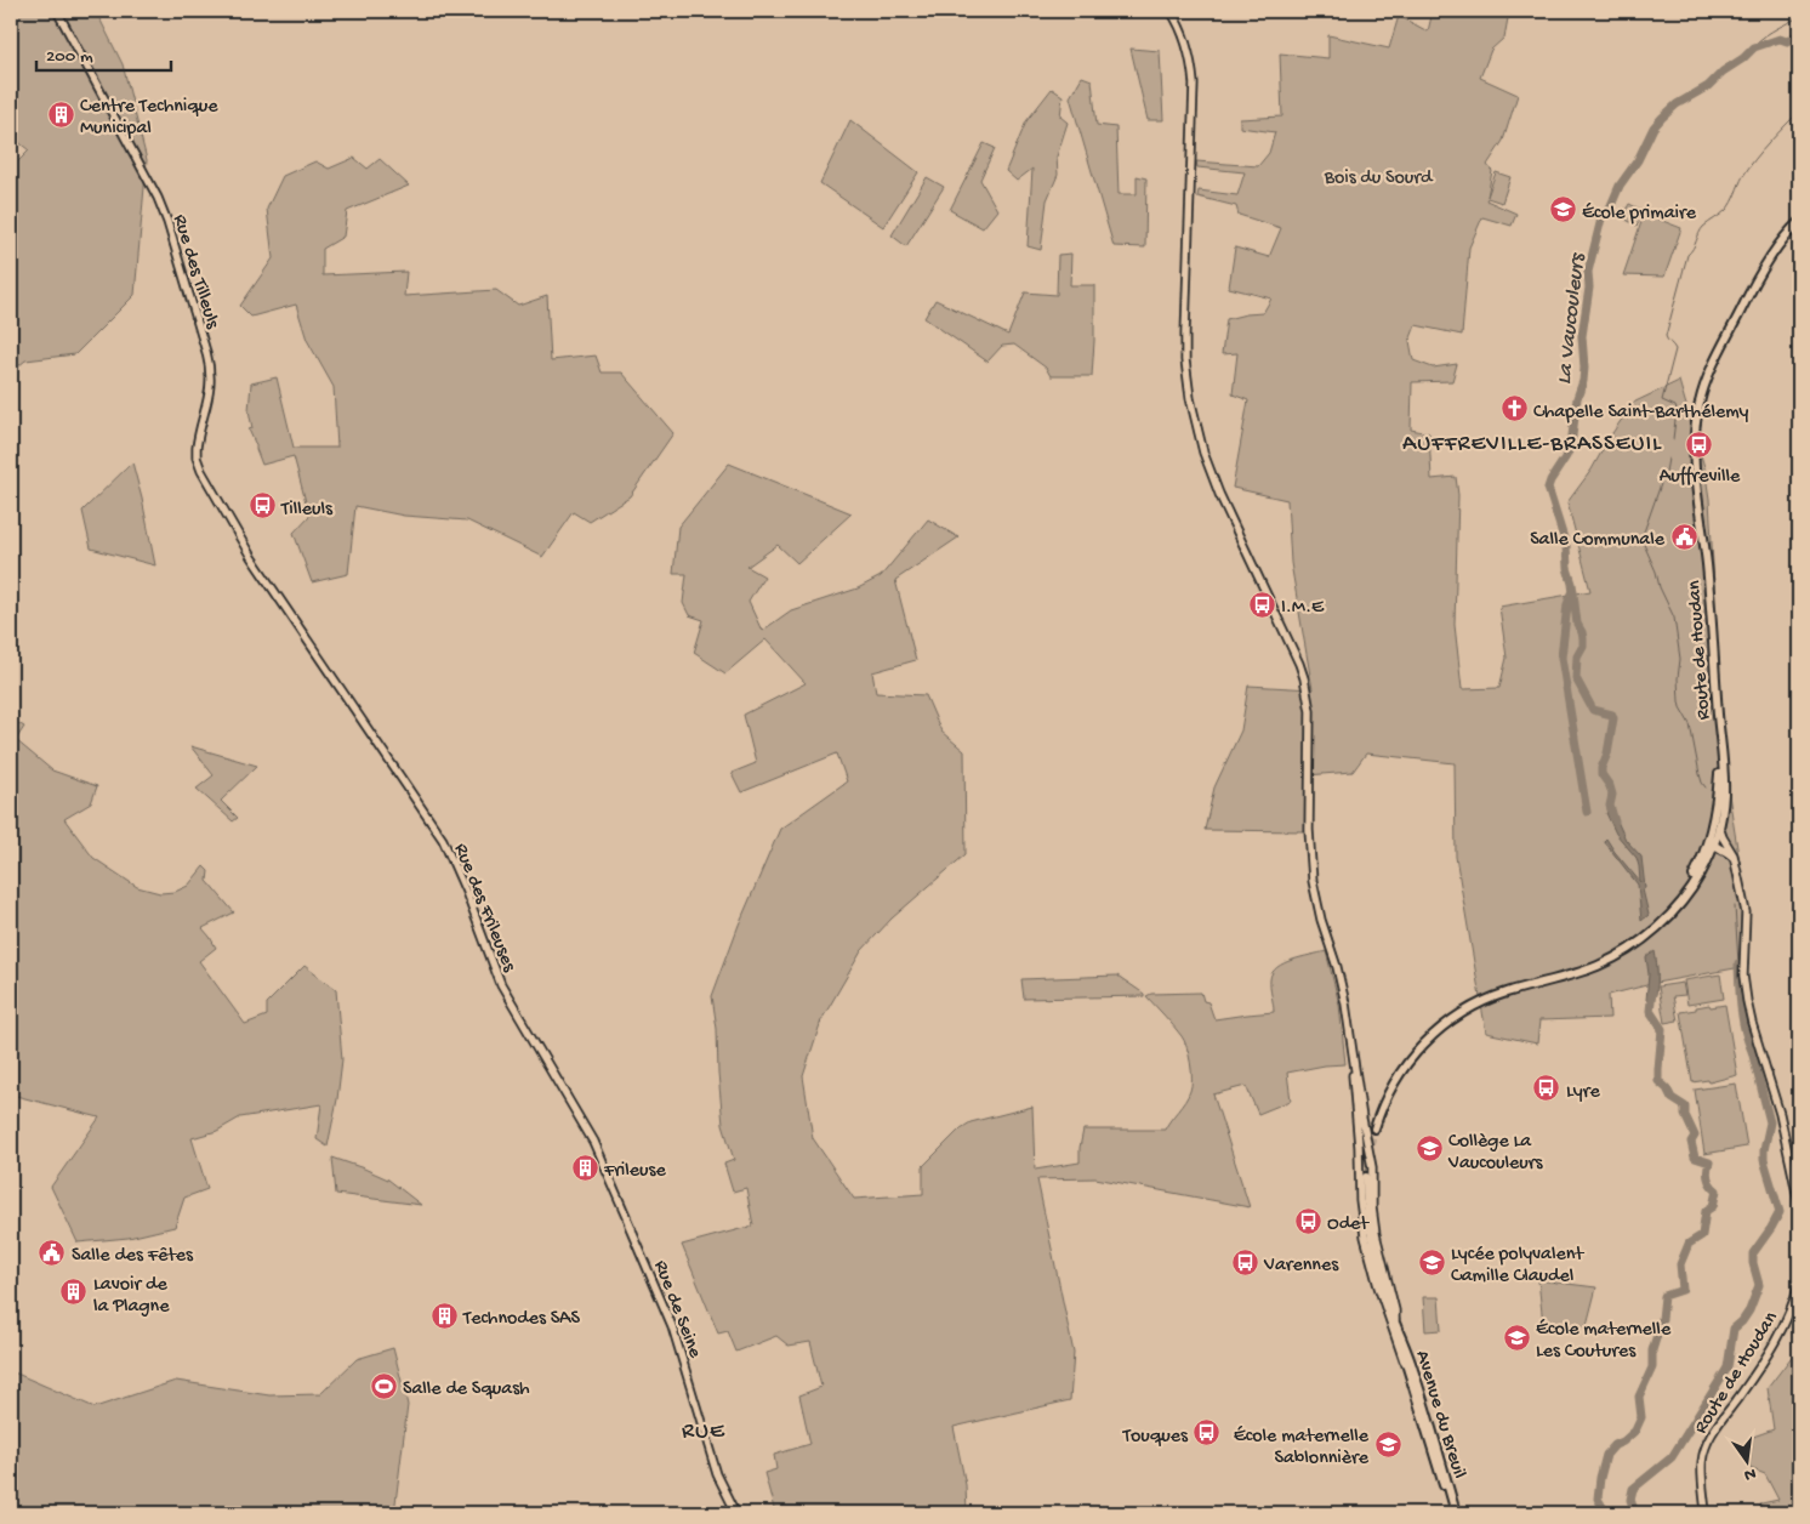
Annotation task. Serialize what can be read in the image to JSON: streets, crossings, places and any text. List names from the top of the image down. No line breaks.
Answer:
{"streets":{"main road":["Route de Houdan","Avenue du Breuil"],"street":["Rue des Tilleuls","Rue des Frileuses","Rue de Seine"]},"crossings":[["Rue des Tilleuls","Rue des Frileuses"],["Rue des Frileuses","Rue de Seine"]],"districts":["AUFFREVILLE-BRASSEUIL","RUE"],"water":["La Vaucouleurs"],"parks":["Bois du Sourd"],"places":{"building":["Centre Technique Municipal","Frileuse","Lavoir de la Plagne","Technodes SAS"],"school or university":["École primaire","Collège La Vaucouleurs","Lycée polyvalent Camille Claudel","École maternelle Les Coutures","École maternelle Sablonnière"],"church":["Chapelle Saint-Barthélemy"],"bus stop":["Auffreville","Tilleuls","I.M.E","Lyre","Odet","Varennes","Touques"],"public building":["Salle Communale","Salle des Fêtes"],"sports":["Salle de Squash"]},"scale_bar":"200 m","north":"bottom"}
